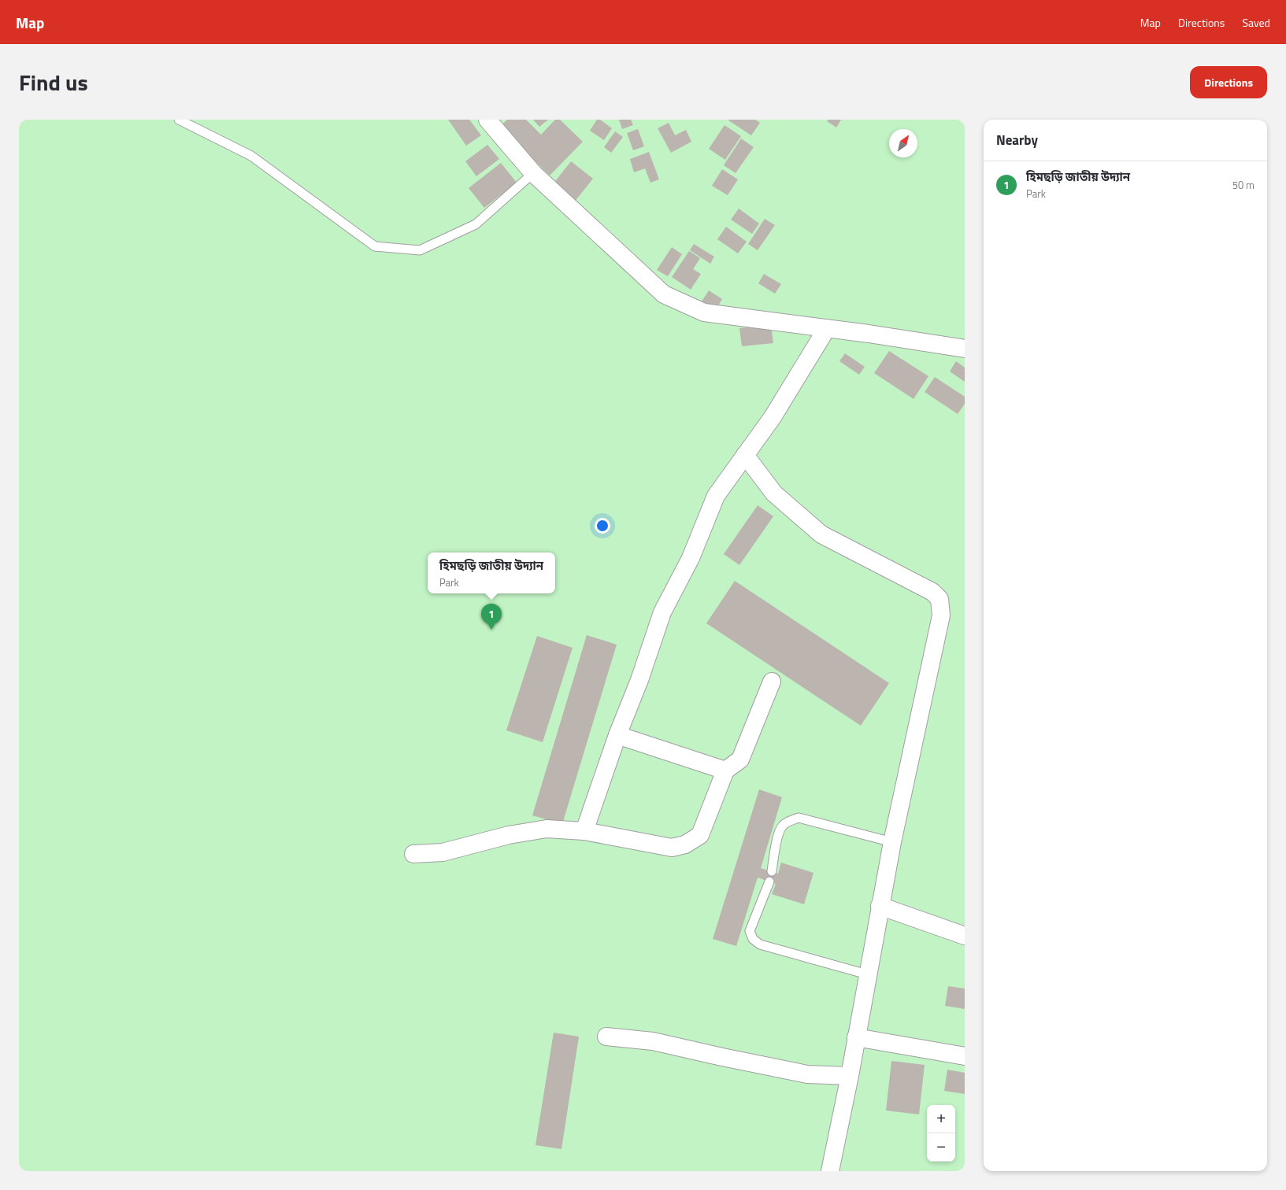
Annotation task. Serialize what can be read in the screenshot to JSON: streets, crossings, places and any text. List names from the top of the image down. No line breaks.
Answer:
{"north":"top right","page":{"header":"Map","nav":["Map","Directions","Saved"],"title":"Find us","buttons":"Directions","heading":"Nearby","list":[{"mark":"1","name":"হিমছড়ি জাতীয় উদ্যান","note":"Park","value":"50 m"}],"popup":["হিমছড়ি জাতীয় উদ্যান","Park"],"pins":"1","map_buttons":["+","−"]}}
